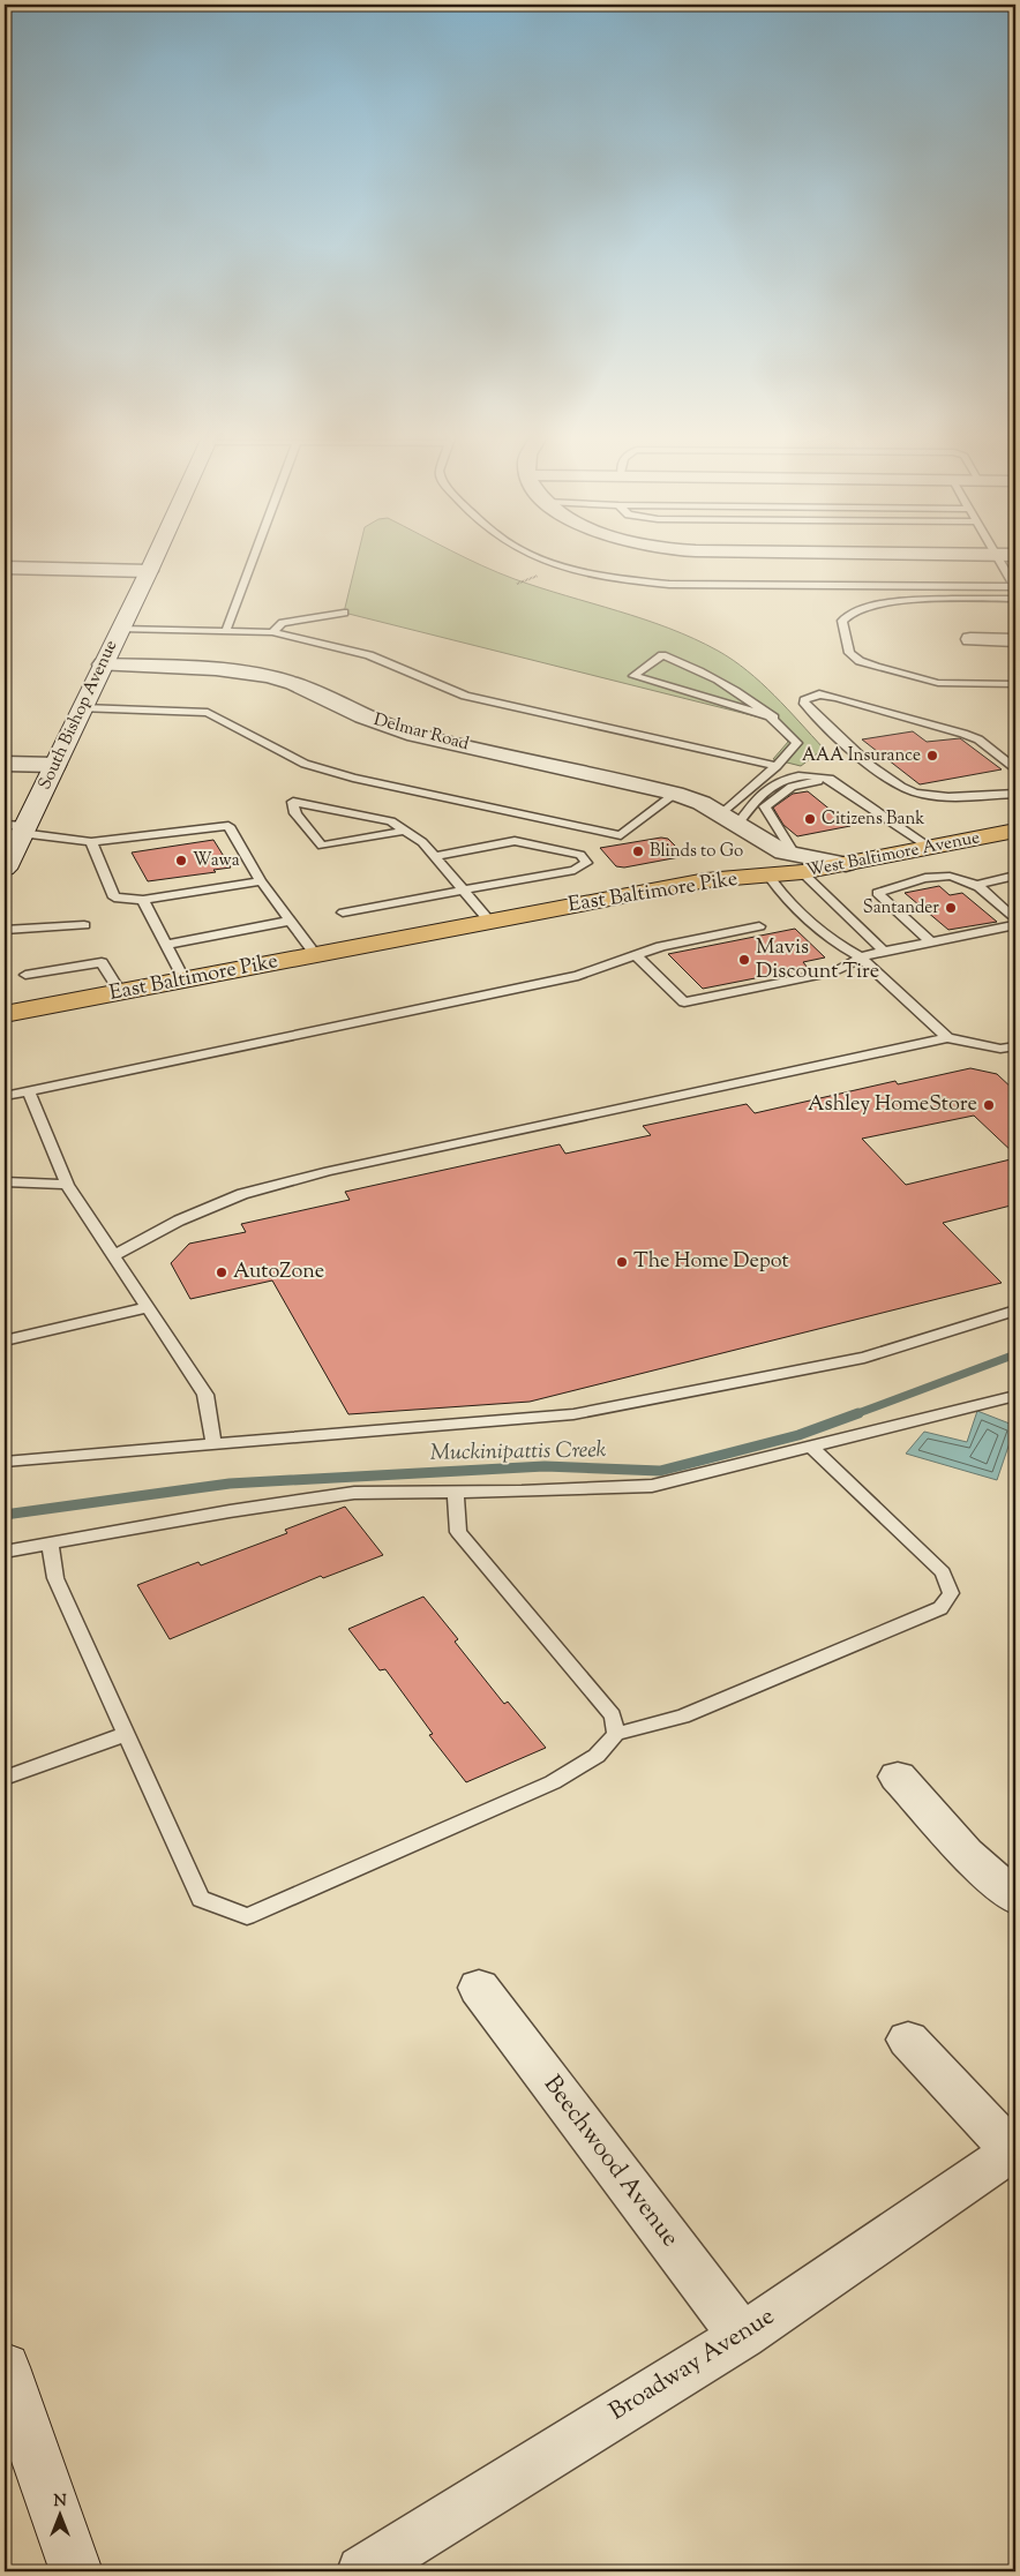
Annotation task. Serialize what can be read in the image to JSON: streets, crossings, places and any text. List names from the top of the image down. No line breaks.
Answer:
{"streets":{"main road":["South Bishop Avenue","West Baltimore Avenue","East Baltimore Pike"],"street":["Delmar Road","Beechwood Avenue","Broadway Avenue"]},"crossings":[["South Bishop Avenue","Delmar Road"],["Delmar Road","West Baltimore Avenue"],["West Baltimore Avenue","East Baltimore Pike"],["Beechwood Avenue","Broadway Avenue"]],"water":["Muckinipattis Creek"],"places":["AAA Insurance","Citizens Bank","Blinds to Go","Wawa","Santander","Mavis Discount Tire","Ashley HomeStore","The Home Depot","AutoZone"],"north":"top"}
